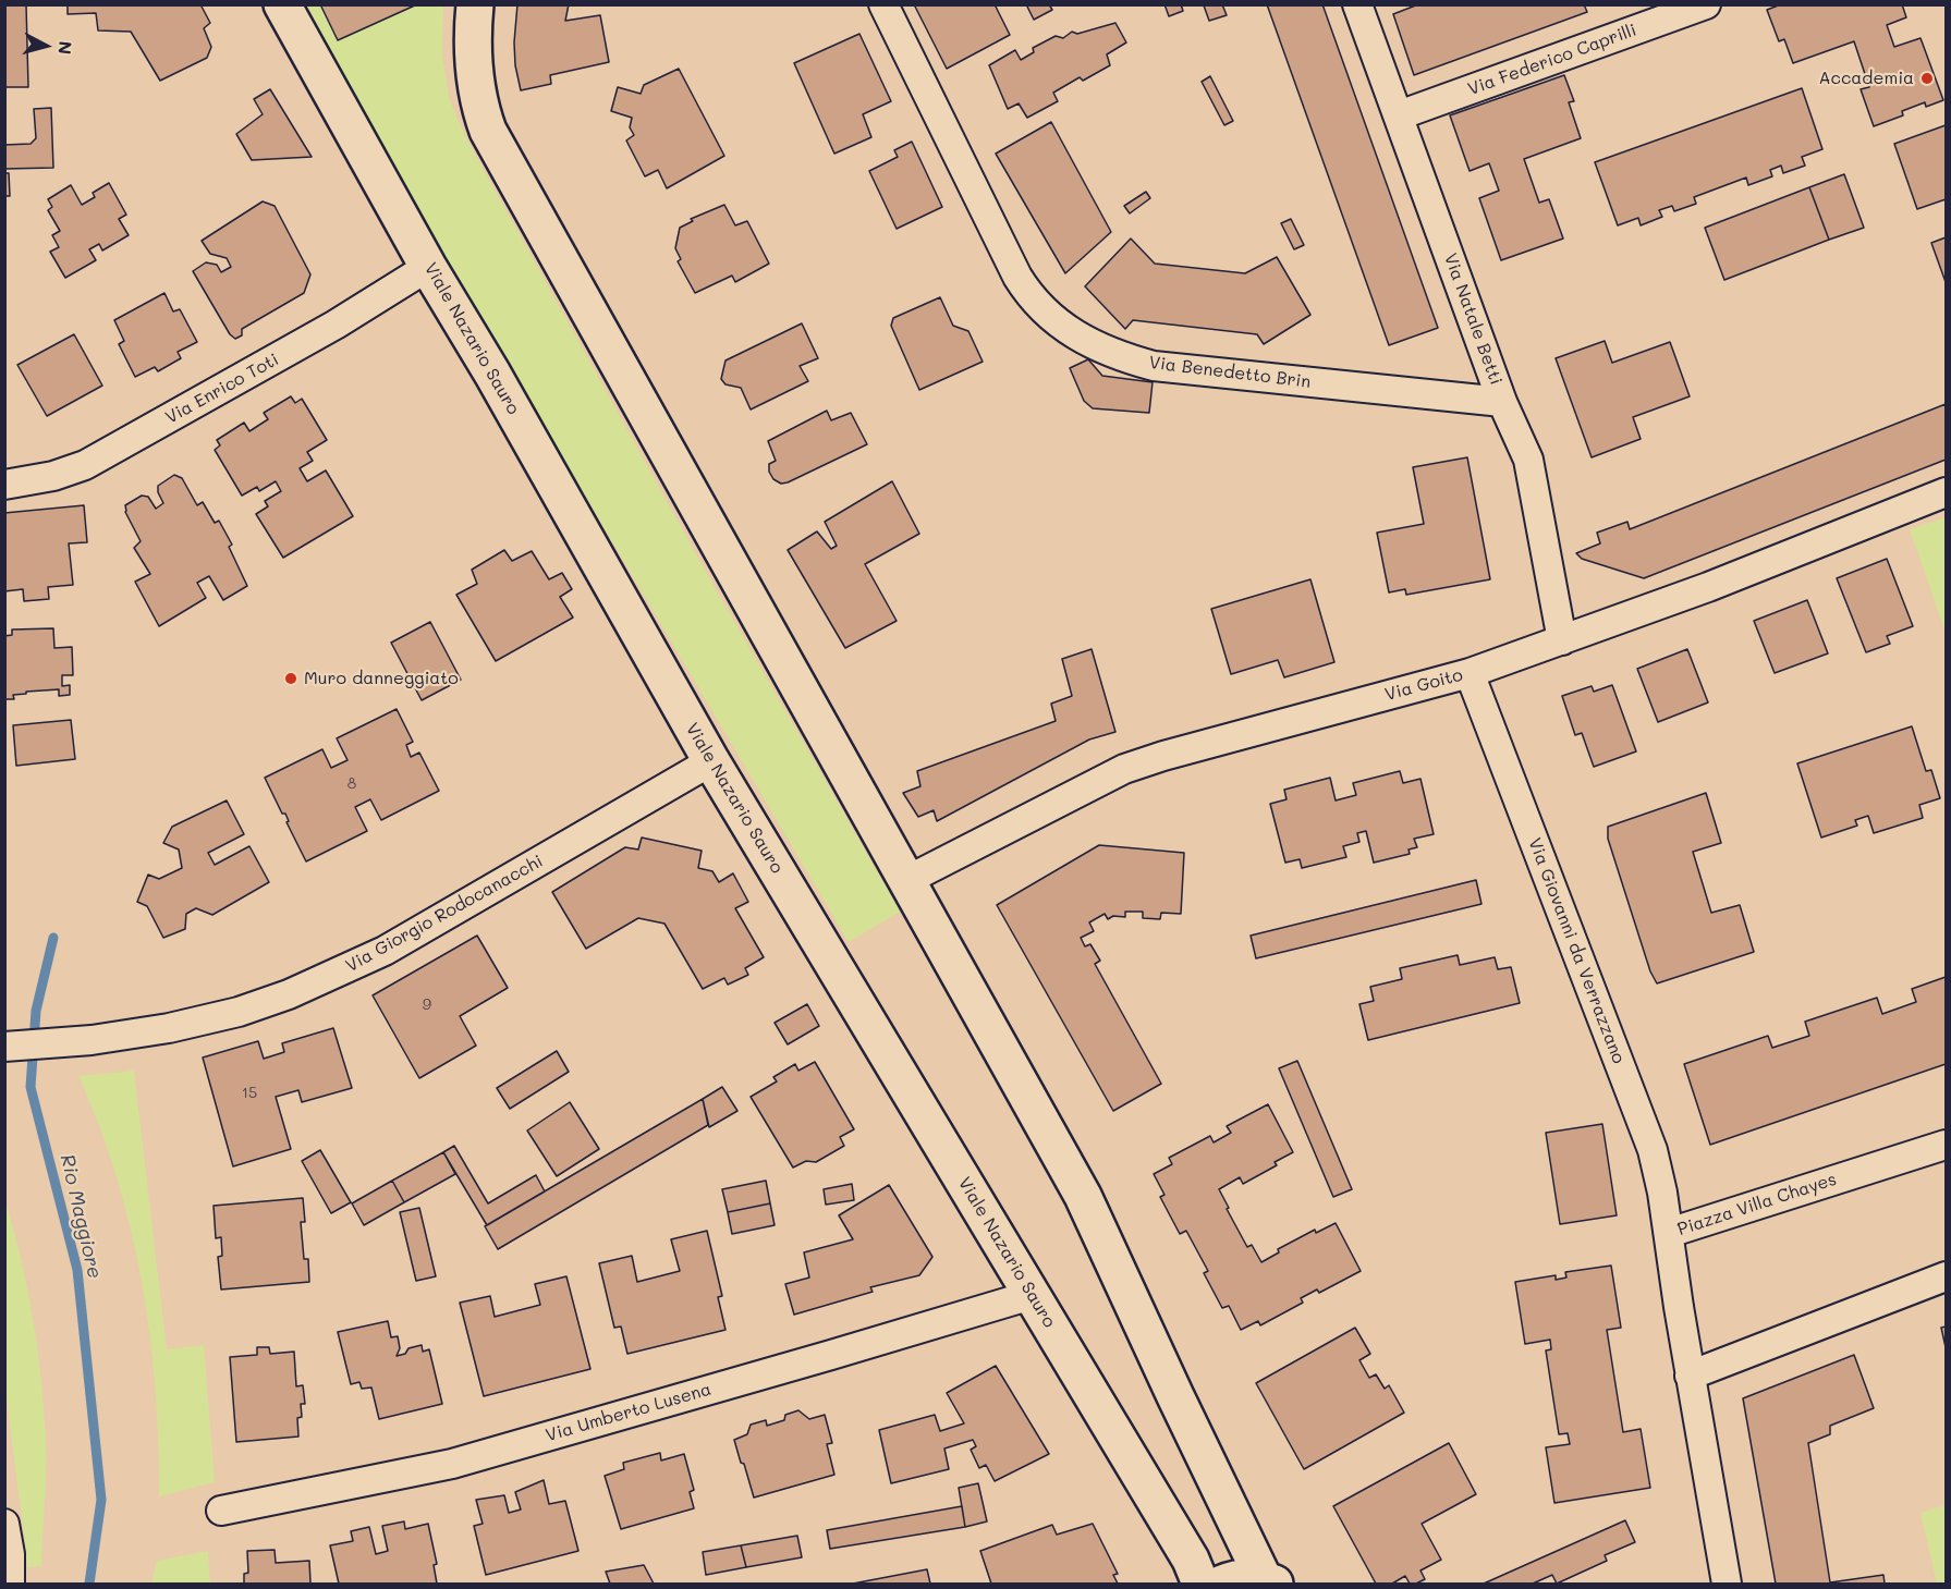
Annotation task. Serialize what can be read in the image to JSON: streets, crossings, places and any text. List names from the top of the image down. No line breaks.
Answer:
{"streets":{"main road":["Viale Nazario Sauro"],"street":["Via Federico Caprilli","Via Natale Betti","Via Benedetto Brin","Via Enrico Toti","Via Goito","Via Giorgio Rodocanacchi","Via Giovanni da Verrazzano","Piazza Villa Chayes","Via Umberto Lusena"]},"crossings":[["Via Federico Caprilli","Via Natale Betti"],["Via Natale Betti","Via Benedetto Brin"],["Via Natale Betti","Via Goito"],["Viale Nazario Sauro","Via Enrico Toti"],["Viale Nazario Sauro","Via Giorgio Rodocanacchi"],["Viale Nazario Sauro","Via Umberto Lusena"],["Via Goito","Via Giovanni da Verrazzano"],["Via Giovanni da Verrazzano","Piazza Villa Chayes"]],"water":["Rio Maggiore"],"places":["Accademia","Muro danneggiato"],"house_numbers":["8","9","15"],"north":"right"}
